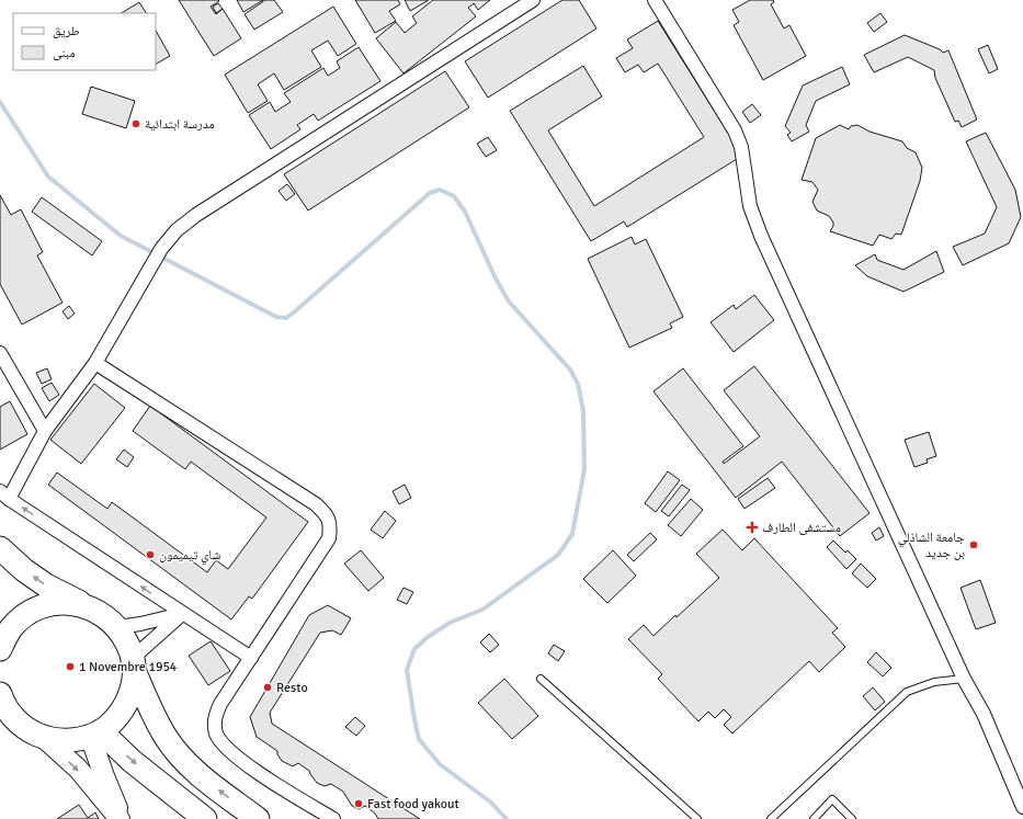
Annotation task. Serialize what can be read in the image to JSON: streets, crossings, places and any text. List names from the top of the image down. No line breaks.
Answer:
{"places":{"other":["مدرسة ابتدائية","جامعة الشاذلي بن جديد","شاي تيميمون","1 Novembre 1954","Resto","Fast food yakout"],"health":["مستشفى الطارف"]},"legend":["طريق","مبنى"]}
